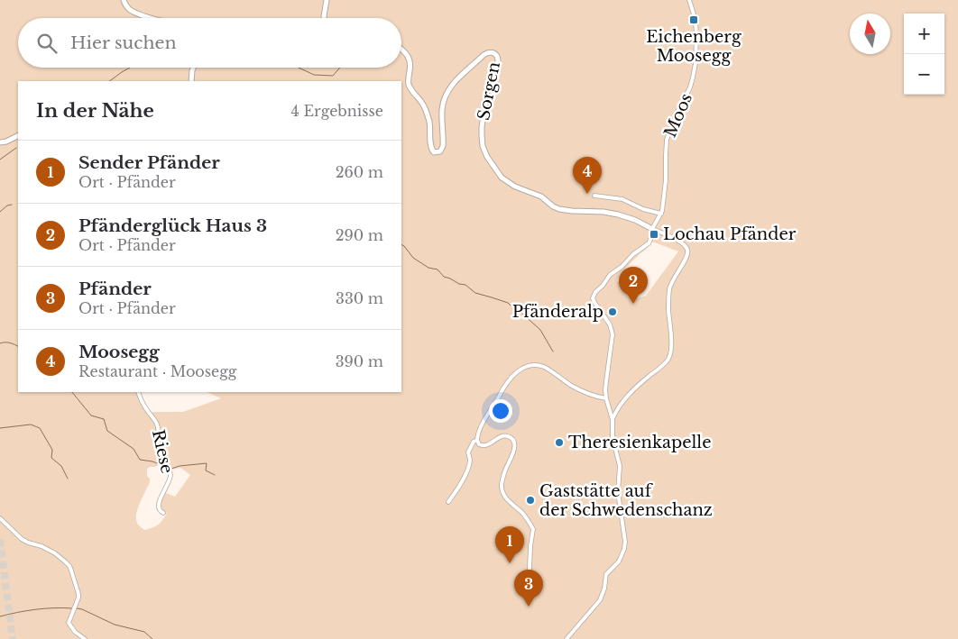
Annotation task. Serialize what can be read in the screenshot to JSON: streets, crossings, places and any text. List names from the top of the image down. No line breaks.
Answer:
{"streets":{"street":["Sorgen","Moos","Riese"]},"crossings":[["Sorgen","Moos"]],"places":{"transit":["Eichenberg Moosegg","Lochau Pfänder"],"other":["Pfänderalp","Theresienkapelle","Gaststätte auf der Schwedenschanz"]},"north":"top","page":{"map_buttons":["+","−"],"search":"Hier suchen","heading":["In der Nähe","4 Ergebnisse"],"list":[{"mark":"1","name":"Sender Pfänder","note":"Ort · Pfänder","value":"260 m"},{"mark":"2","name":"Pfänderglück Haus 3","note":"Ort · Pfänder","value":"290 m"},{"mark":"3","name":"Pfänder","note":"Ort · Pfänder","value":"330 m"},{"mark":"4","name":"Moosegg","note":"Restaurant · Moosegg","value":"390 m"}],"pins":["4","2","1","3"]}}
